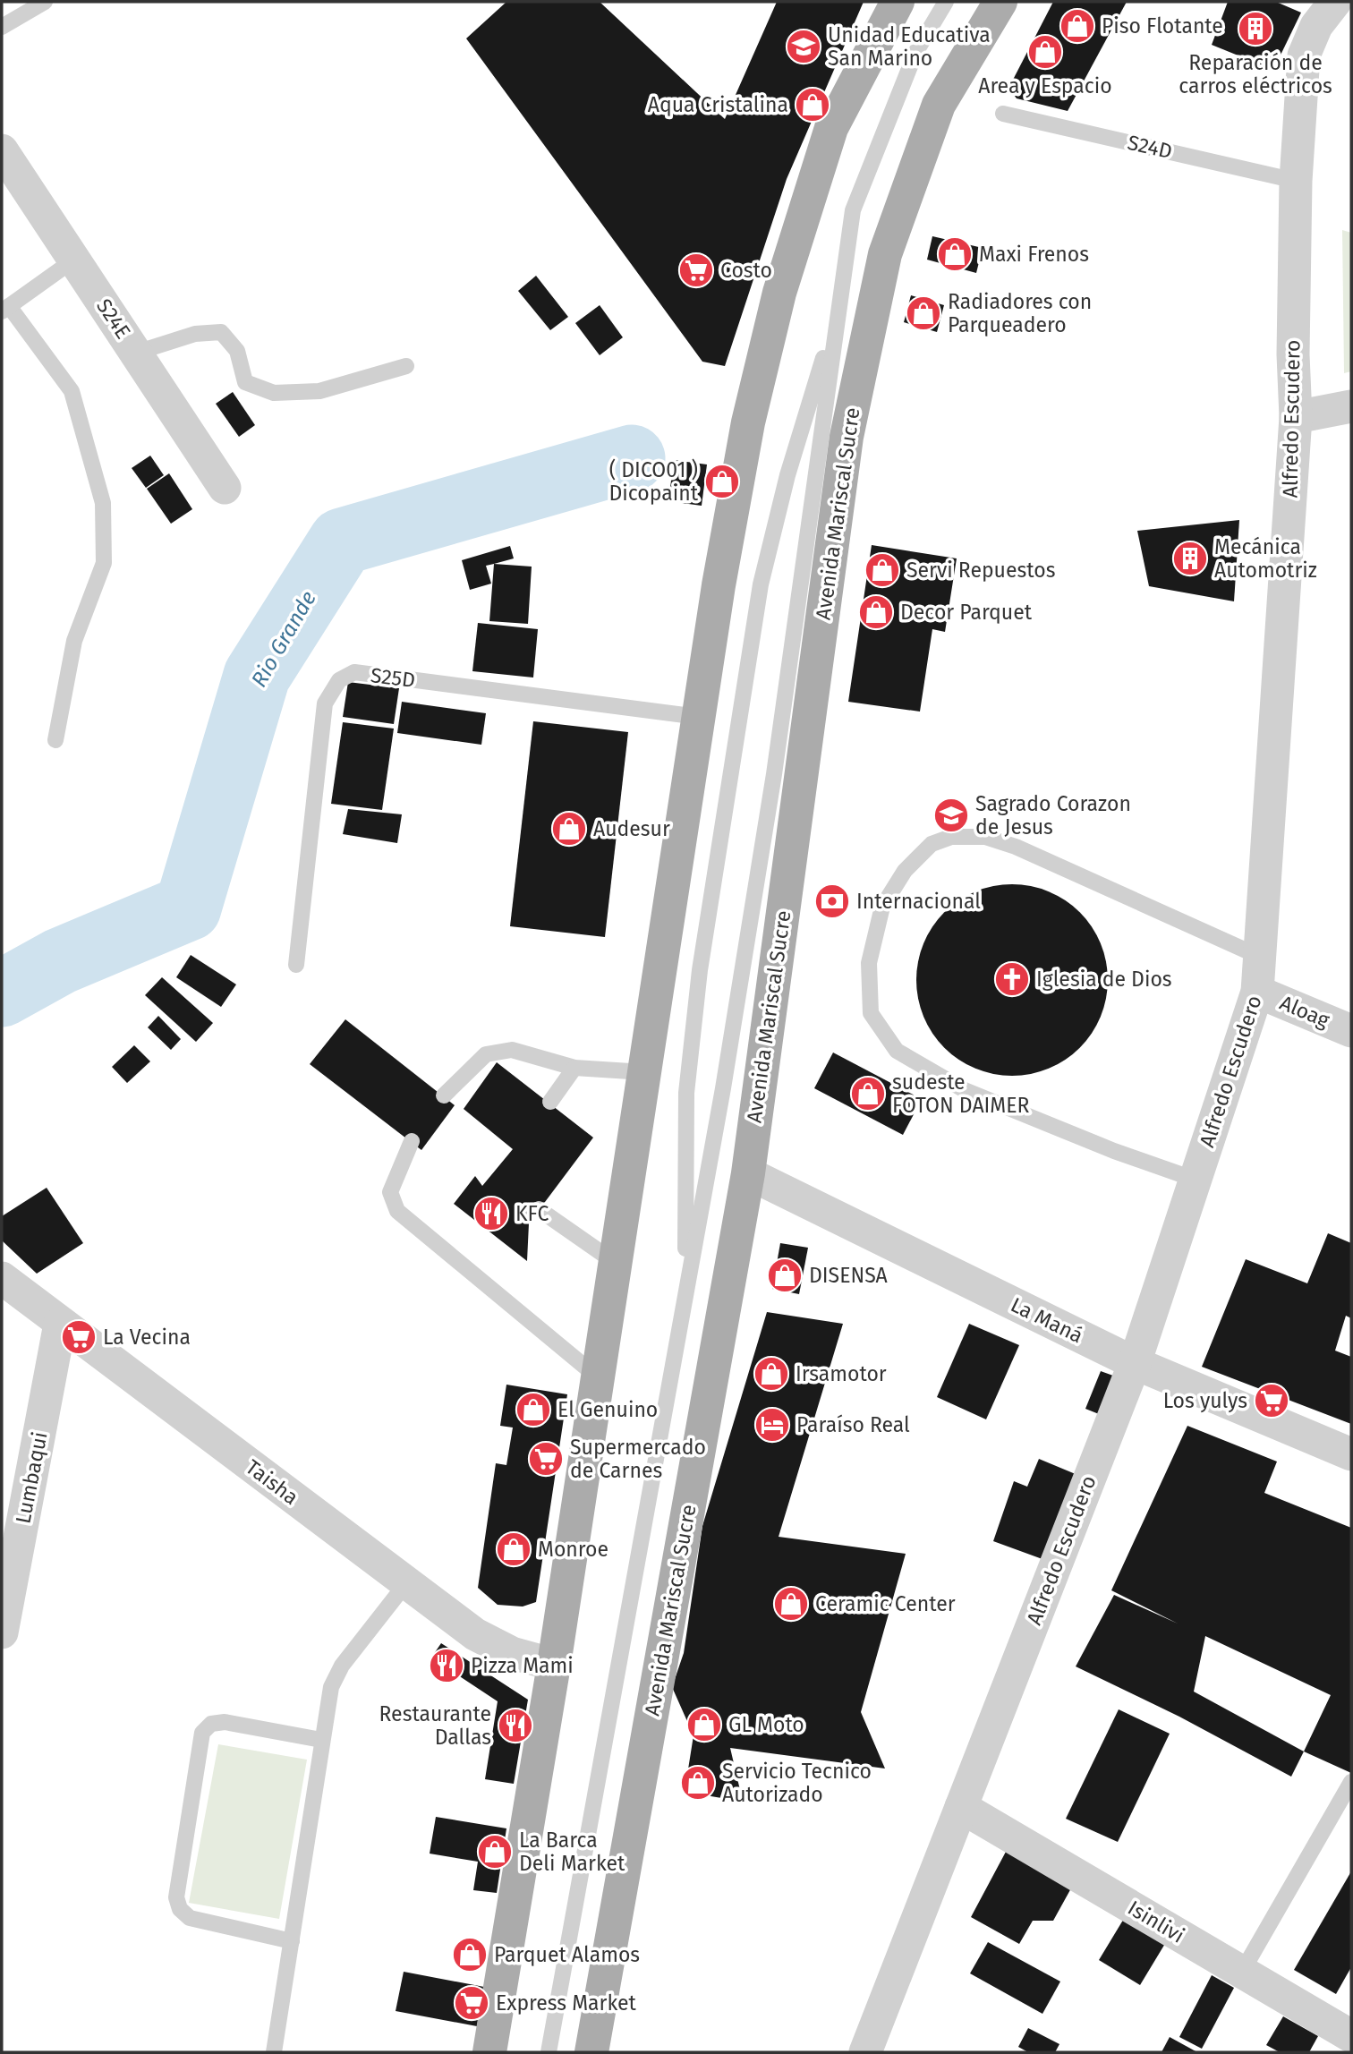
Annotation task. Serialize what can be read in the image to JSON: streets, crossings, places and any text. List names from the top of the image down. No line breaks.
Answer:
{"streets":{"main road":["Avenida Mariscal Sucre"],"street":["S24E","Alfredo Escudero","Aloag","La Maná","Lumbaqui","Taisha","Isinlivi"],"lane":["S24D","S25D"]},"crossings":[["S24D","Alfredo Escudero"],["Alfredo Escudero","Aloag"],["Alfredo Escudero","La Maná"],["Alfredo Escudero","Isinlivi"],["Avenida Mariscal Sucre","La Maná"],["Lumbaqui","Taisha"]],"water":["Rio Grande"],"places":{"shop":["Piso Flotante","Area y Espacio","Aqua Cristalina","Maxi Frenos","Radiadores con Parqueadero","( DICO01 ) Dicopaint","Servi Repuestos","Decor Parquet","Audesur","sudeste FOTON DAIMER","DISENSA","Irsamotor","El Genuino","Monroe","Ceramic Center","GL Moto","Servicio Tecnico Autorizado","La Barca Deli Market","Parquet Alamos"],"building":["Reparación de carros eléctricos","Mecánica Automotriz"],"school or university":["Unidad Educativa San Marino","Sagrado Corazon de Jesus"],"supermarket":["Costo","La Vecina","Los yulys","Supermercado de Carnes","Express Market"],"bank":["Internacional"],"church":["Iglesia de Dios"],"restaurant":["KFC","Pizza Mami","Restaurante Dallas"],"hotel":["Paraíso Real"]}}
